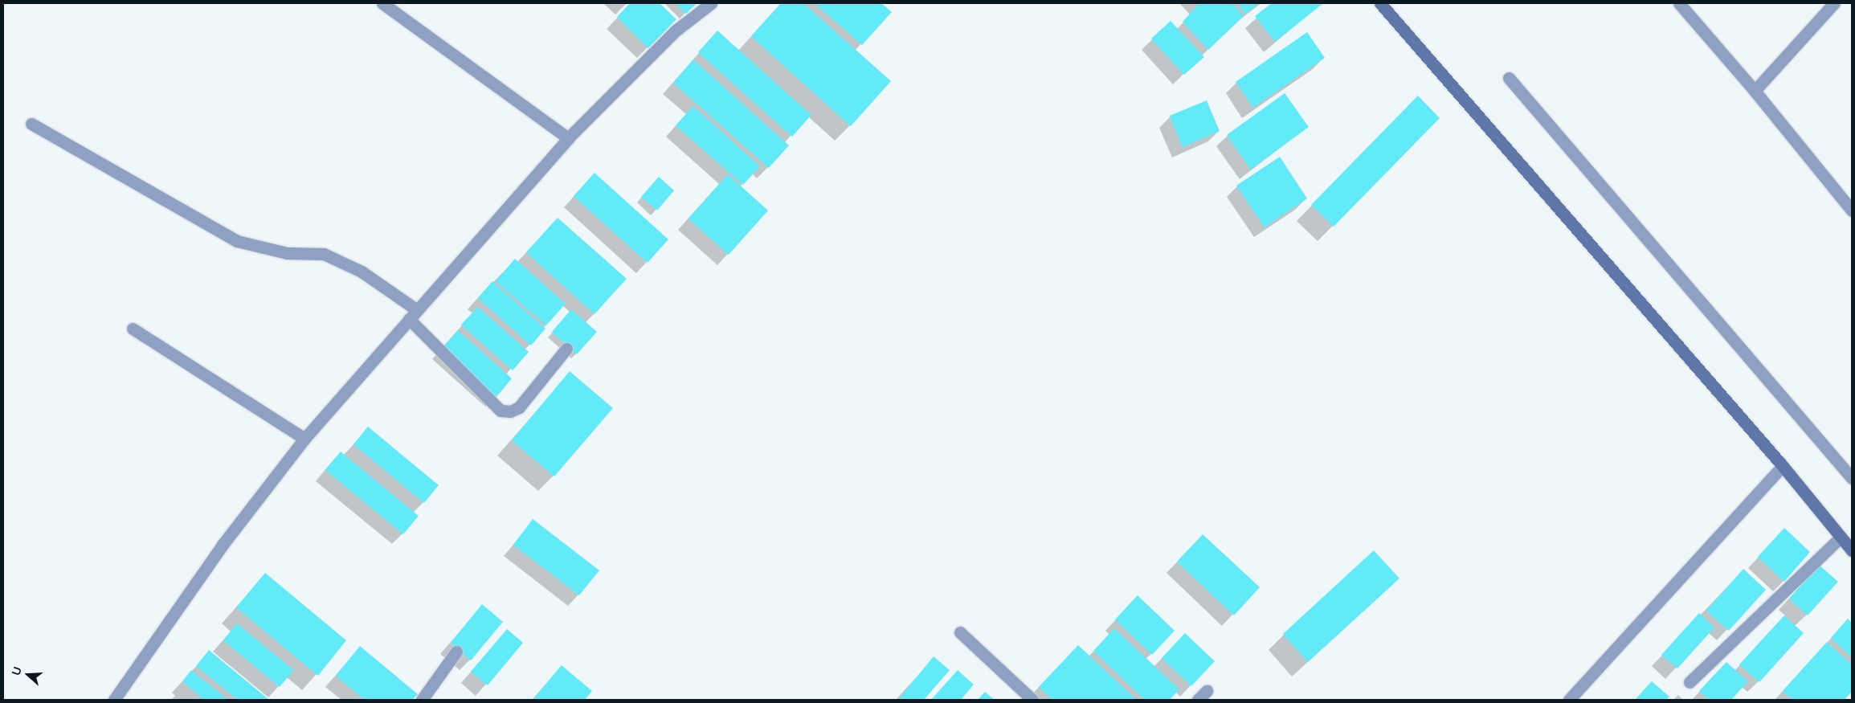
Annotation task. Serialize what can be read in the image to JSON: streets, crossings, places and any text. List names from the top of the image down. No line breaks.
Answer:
{"north":"left"}
